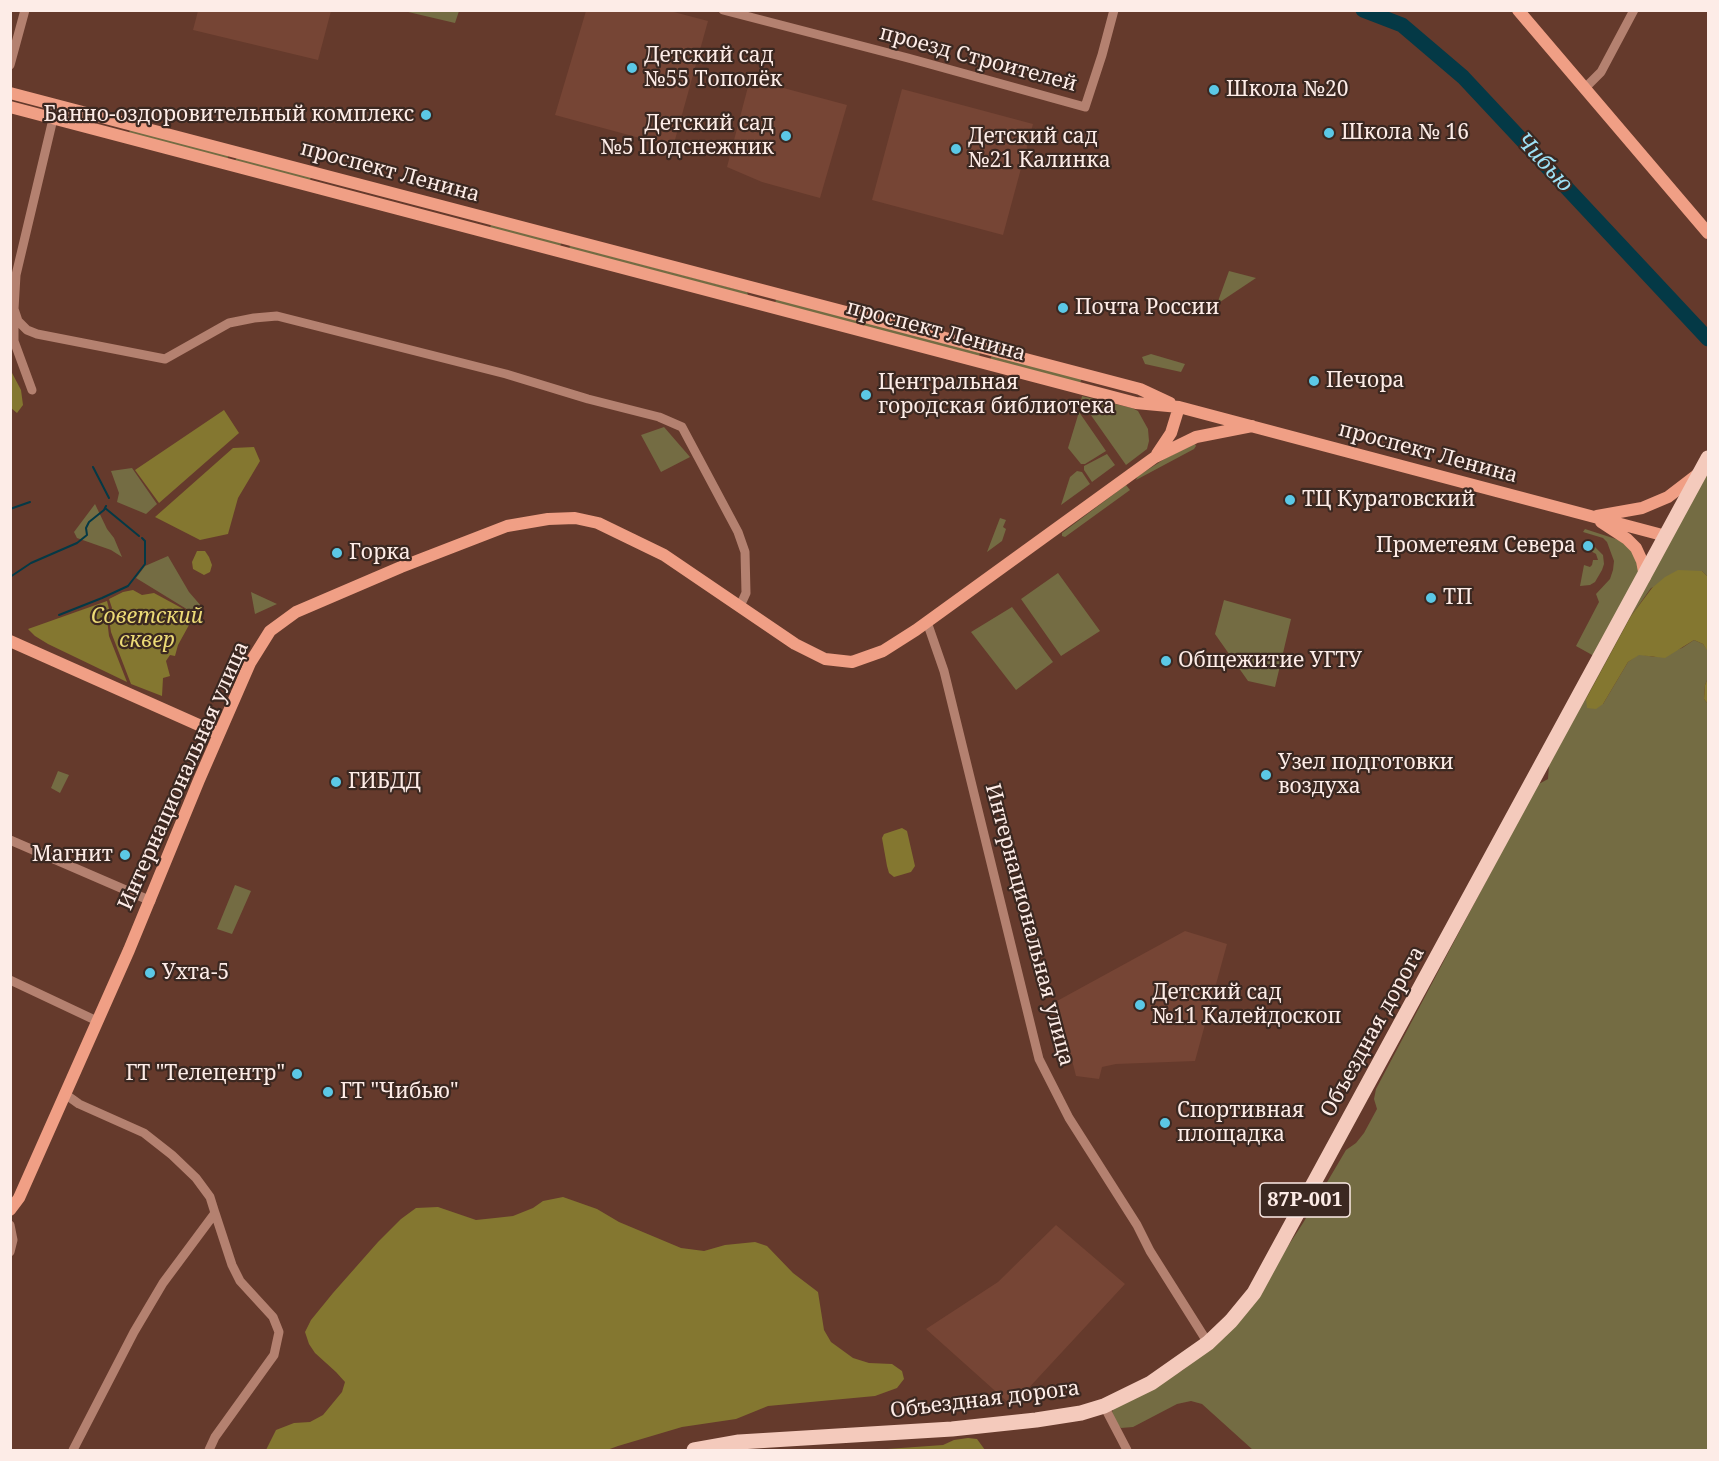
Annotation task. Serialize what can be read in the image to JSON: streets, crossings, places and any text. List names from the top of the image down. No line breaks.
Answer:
{"streets":{"main road":["проспект Ленина","Интернациональная улица","Объездная дорога","87Р-001"],"street":["проезд Строителей"]},"crossings":[["проспект Ленина","Интернациональная улица"],["проспект Ленина","87Р-001"],["Интернациональная улица","Объездная дорога"],["Объездная дорога","87Р-001"]],"water":["Чибью"],"parks":["Советский сквер"],"places":["Детский сад №55 Тополёк","Школа №20","Банно-оздоровительный комплекс","Школа № 16","Детский сад №5 Подснежник","Детский сад №21 Калинка","Почта России","Печора","Центральная городская библиотека","ТЦ Куратовский","Прометеям Севера","Горка","ТП","Общежитие УГТУ","Узел подготовки воздуха","ГИБДД","Магнит","Ухта-5","Детский сад №11 Калейдоскоп","ГТ \"Телецентр\"","ГТ \"Чибью\"","Спортивная площадка"]}
